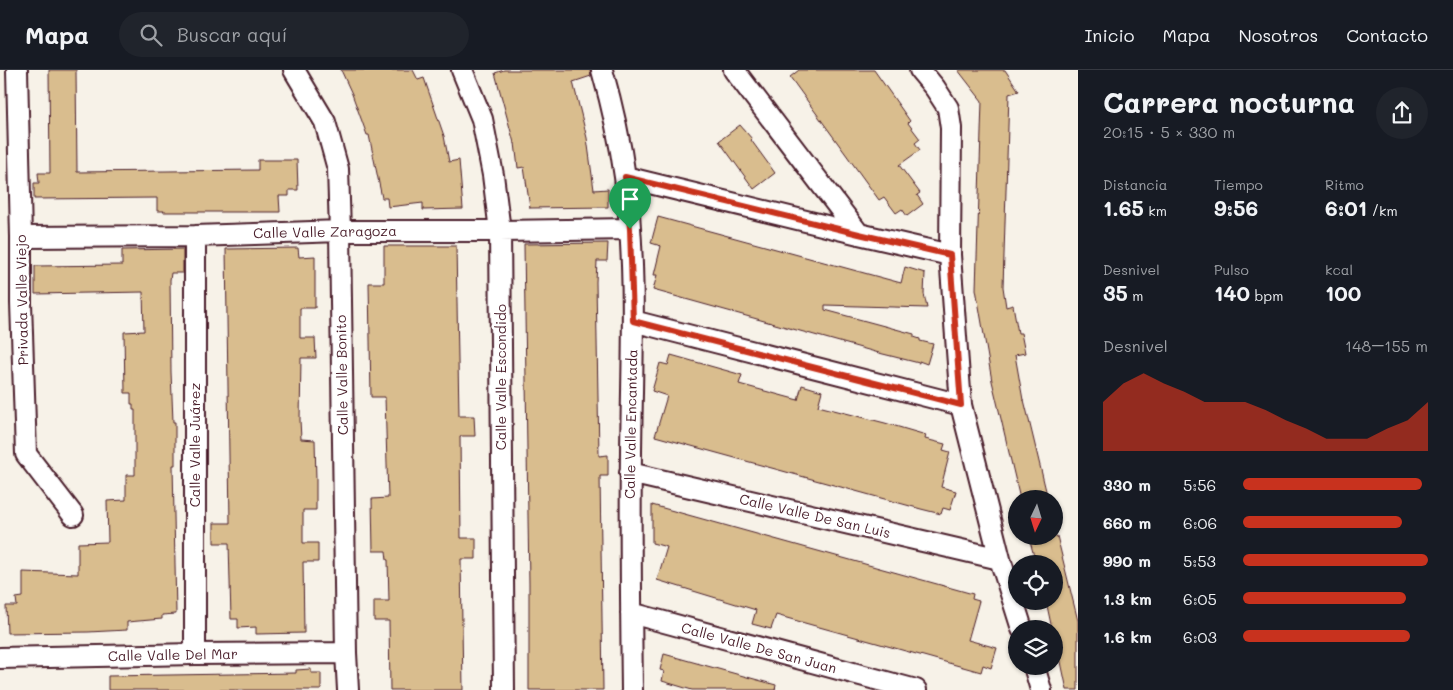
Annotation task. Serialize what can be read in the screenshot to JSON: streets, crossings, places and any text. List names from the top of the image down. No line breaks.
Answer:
{"streets":{"street":["Calle Valle Zaragoza","Privada Valle Viejo","Calle Valle Bonito","Calle Valle Escondido","Calle Valle Encantada","Calle Valle Juárez","Calle Valle De San Luis","Calle Valle De San Juan","Calle Valle Del Mar"]},"crossings":[["Calle Valle Zaragoza","Privada Valle Viejo"],["Calle Valle Zaragoza","Calle Valle Bonito"],["Calle Valle Zaragoza","Calle Valle Escondido"],["Calle Valle Zaragoza","Calle Valle Encantada"],["Calle Valle Zaragoza","Calle Valle Juárez"],["Calle Valle Bonito","Calle Valle Del Mar"],["Calle Valle Encantada","Calle Valle De San Luis"],["Calle Valle Encantada","Calle Valle De San Juan"],["Calle Valle Juárez","Calle Valle Del Mar"]],"north":"bottom","page":{"header":"Mapa","search":"Buscar aquí","nav":["Inicio","Mapa","Nosotros","Contacto"],"heading":["Carrera nocturna","20:15 · 5 × 330 m"],"stats":[["Distancia","1.65 km"],["Tiempo","9:56"],["Ritmo","6:01 /km"],["Desnivel","35 m"],["Pulso","140 bpm"],["kcal","100"]],"chart":["Desnivel","148–155 m"],"list":[{"name":"330 m","note":"5:56"},{"name":"660 m","note":"6:06"},{"name":"990 m","note":"5:53"},{"name":"1.3 km","note":"6:05"},{"name":"1.6 km","note":"6:03"}]}}
